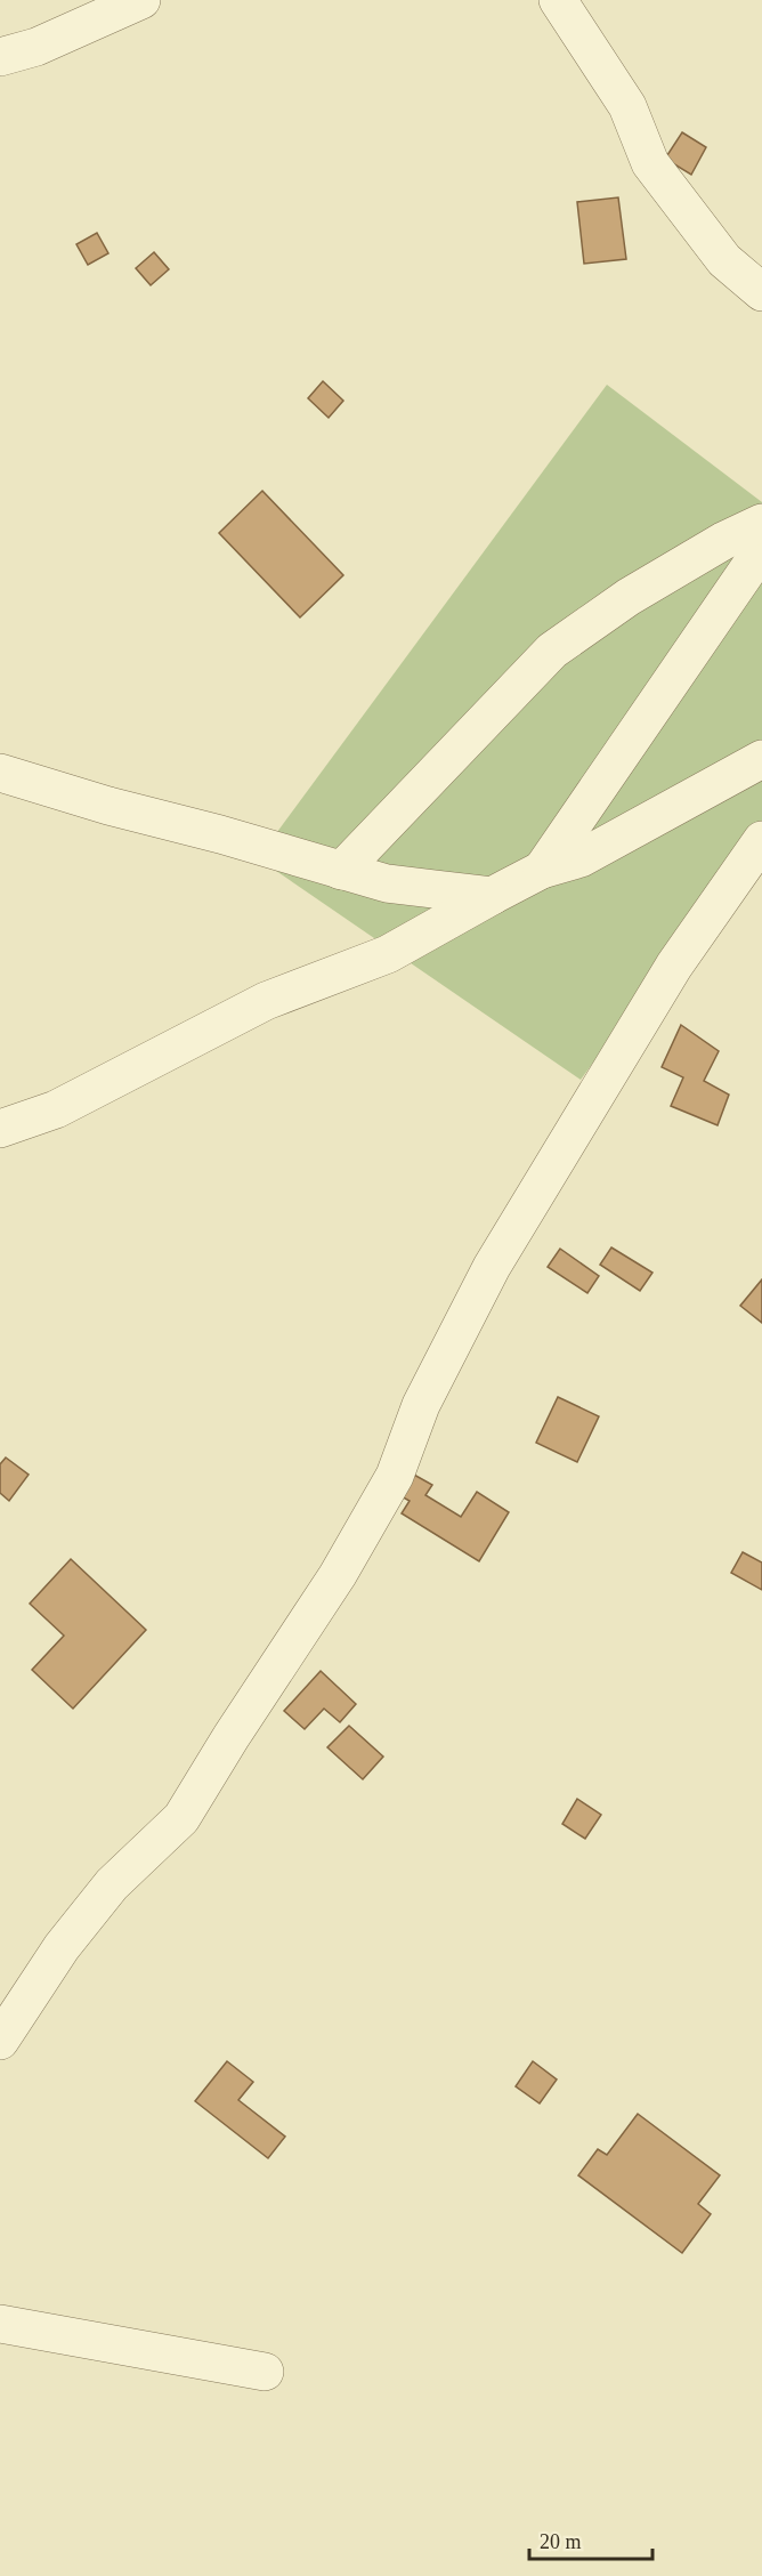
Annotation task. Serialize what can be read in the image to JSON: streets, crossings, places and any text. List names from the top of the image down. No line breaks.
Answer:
{"scale_bar":"20 m"}
